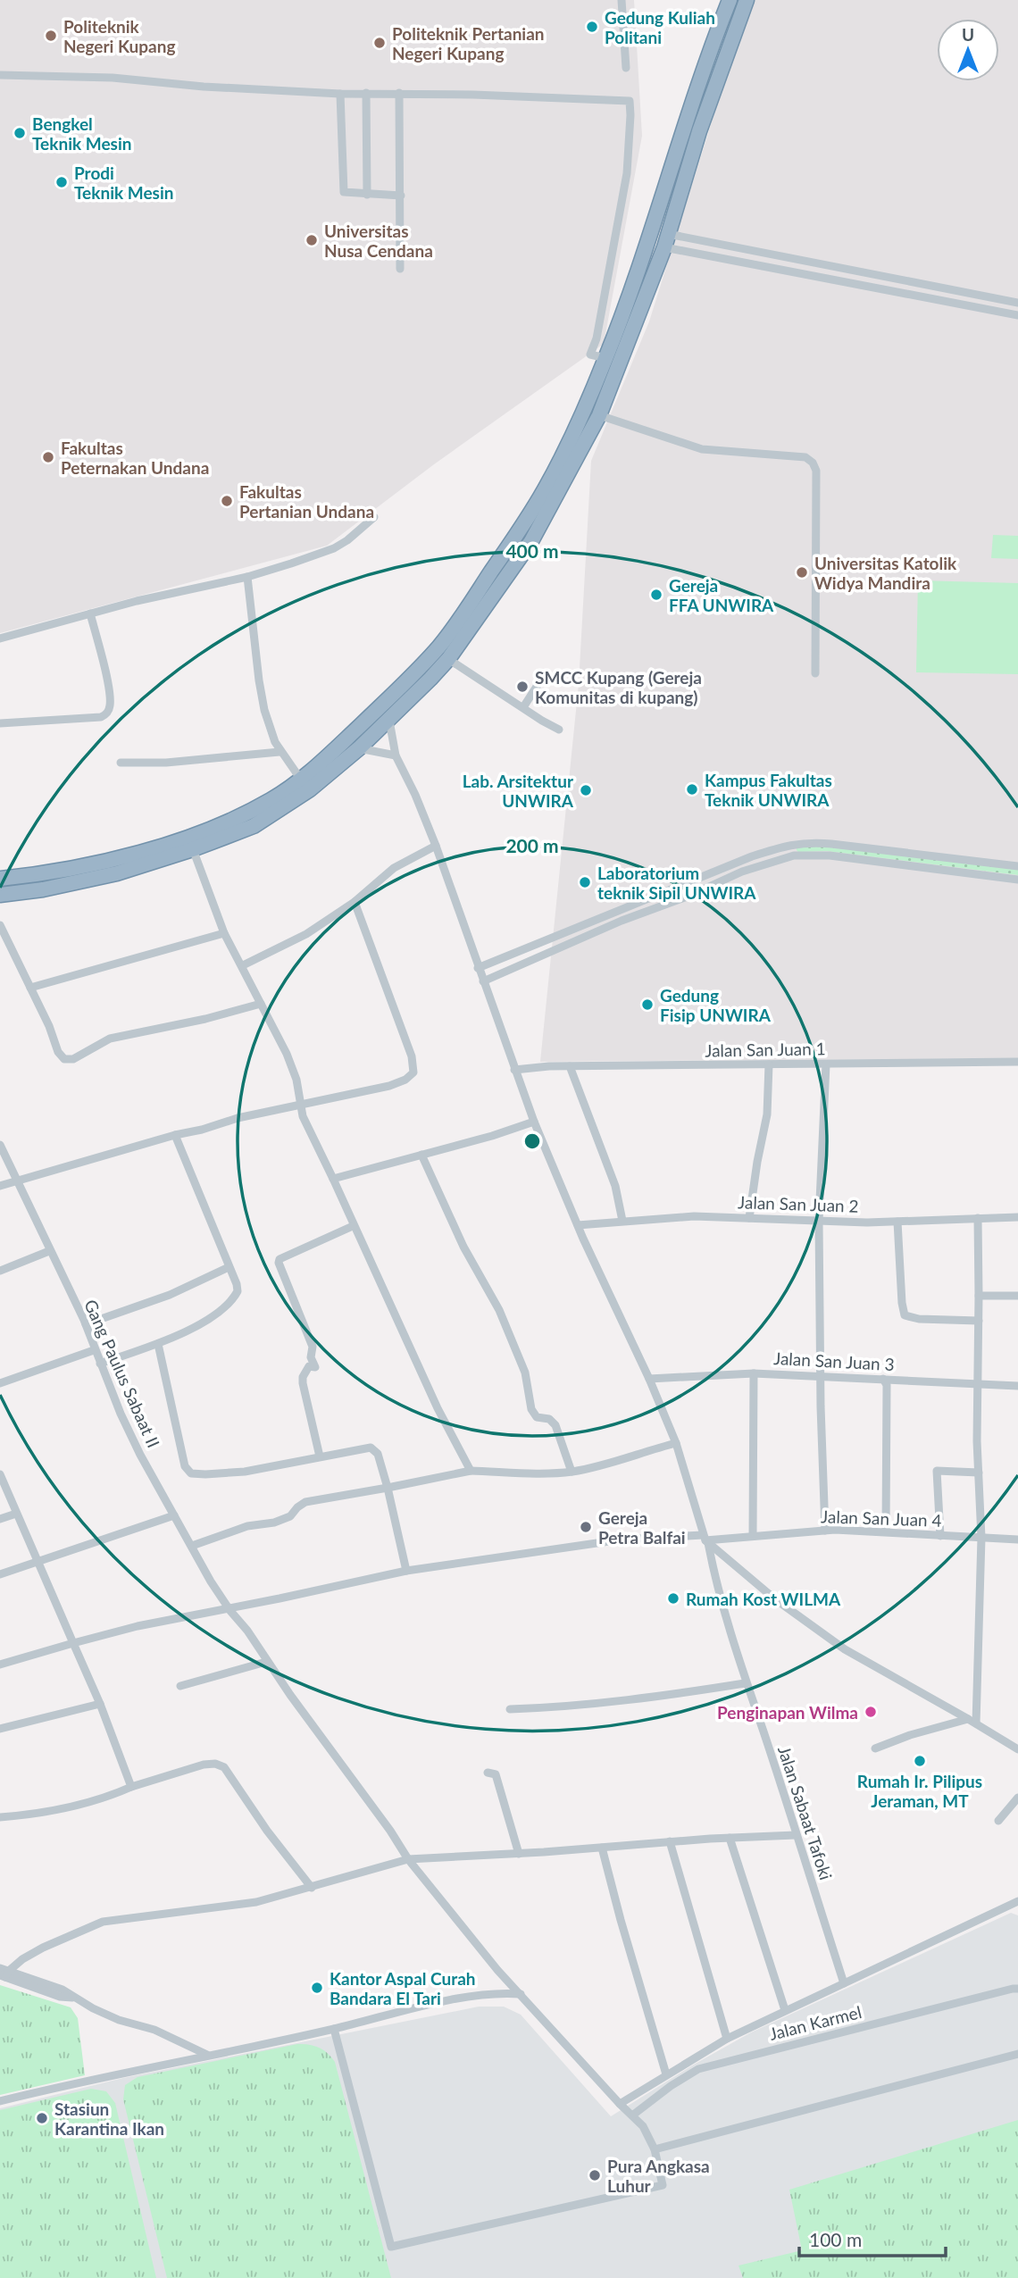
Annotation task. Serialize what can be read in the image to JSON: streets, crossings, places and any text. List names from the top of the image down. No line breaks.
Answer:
{"streets":{"street":["Jalan San Juan 1","Jalan San Juan 2","Jalan San Juan 3","Gang Paulus Sabaat II","Jalan San Juan 4","Jalan Sabaat Tafoki","Jalan Karmel"]},"crossings":[["Jalan San Juan 1","Jalan Sabaat Tafoki"],["Jalan San Juan 2","Jalan Sabaat Tafoki"],["Jalan San Juan 3","Jalan Sabaat Tafoki"],["Gang Paulus Sabaat II","Jalan San Juan 4"],["Gang Paulus Sabaat II","Jalan Karmel"],["Jalan San Juan 4","Jalan Sabaat Tafoki"]],"places":["Gedung Kuliah Politani","Politeknik Negeri Kupang","Politeknik Pertanian Negeri Kupang","Bengkel Teknik Mesin","Prodi Teknik Mesin","Universitas Nusa Cendana","Fakultas Peternakan Undana","Fakultas Pertanian Undana","Universitas Katolik Widya Mandira","Gereja FFA UNWIRA","SMCC Kupang (Gereja Komunitas di kupang)","Kampus Fakultas Teknik UNWIRA","Lab. Arsitektur UNWIRA","Laboratorium teknik Sipil UNWIRA","Gedung Fisip UNWIRA","Gereja Petra Balfai","Rumah Kost WILMA","Penginapan Wilma","Rumah Ir. Pilipus Jeraman, MT","Kantor Aspal Curah Bandara El Tari","Stasiun Karantina Ikan","Pura Angkasa Luhur"],"scale_bar":"100 m","north":"top","rings":["400 m","200 m"]}
